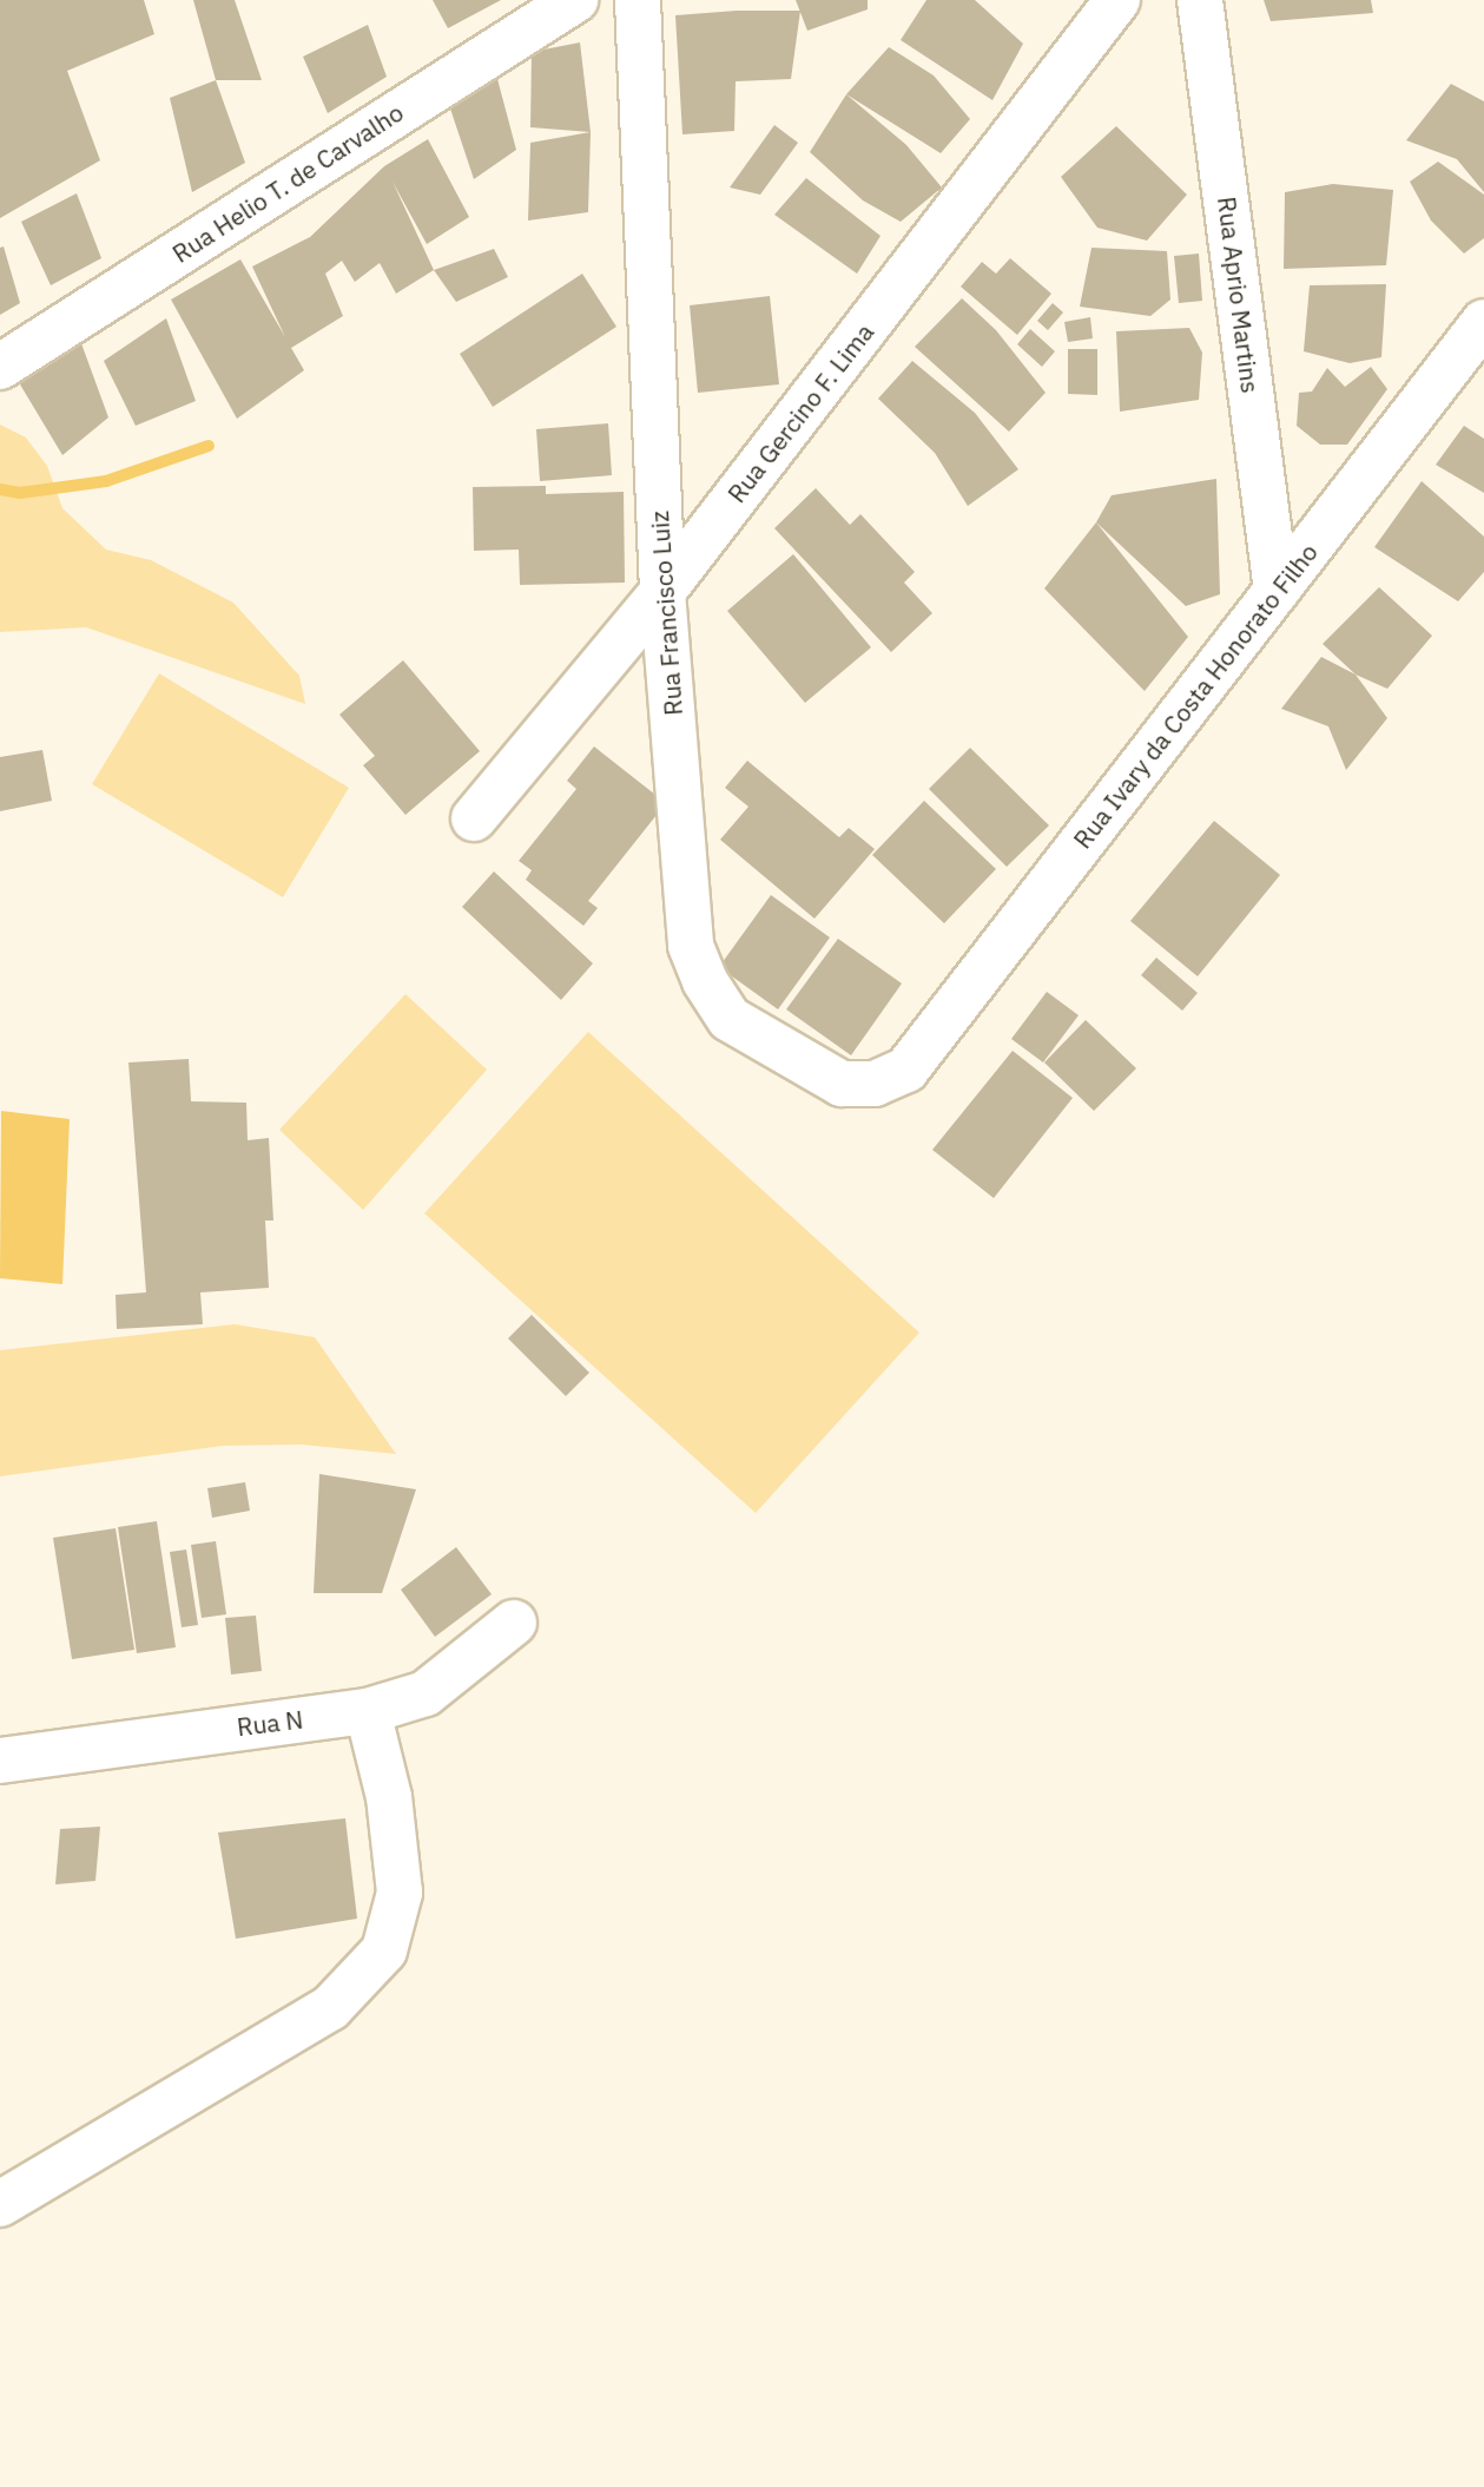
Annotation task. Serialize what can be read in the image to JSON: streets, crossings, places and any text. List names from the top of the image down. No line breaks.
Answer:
{"streets":{"street":["Rua Helio T. de Carvalho","Rua Aprio Martins","Rua Gercino F. Lima","Rua Francisco Luiz","Rua Ivary da Costa Honorato Filho","Rua N"]},"crossings":[["Rua Aprio Martins","Rua Ivary da Costa Honorato Filho"],["Rua Gercino F. Lima","Rua Francisco Luiz"],["Rua Francisco Luiz","Rua Ivary da Costa Honorato Filho"]]}
